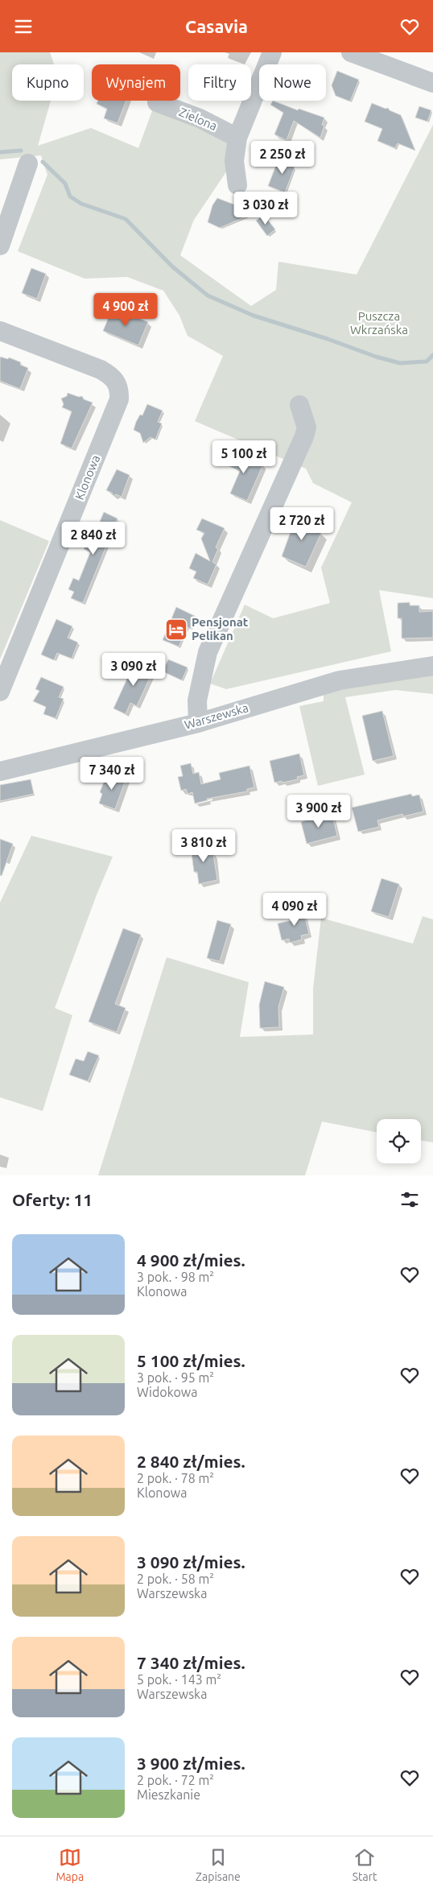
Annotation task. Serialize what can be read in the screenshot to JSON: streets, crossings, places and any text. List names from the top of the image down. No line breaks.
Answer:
{"streets":{"street":["Zielona","Klonowa","Warszewska"]},"parks":["Puszcza Wkrzańska"],"places":{"hotel":["Pensjonat Pelikan"]},"page":{"header":"Casavia","chip":["Kupno","Wynajem","Filtry","Nowe"],"price":["2 250 zł","3 030 zł","4 900 zł","5 100 zł","2 720 zł","2 840 zł","3 090 zł","7 340 zł","3 900 zł","3 810 zł","4 090 zł"],"heading":"Oferty: 11","list":[{"name":"4 900 zł/mies.","note":"3 pok. · 98 m² · Klonowa"},{"name":"5 100 zł/mies.","note":"3 pok. · 95 m² · Widokowa"},{"name":"2 840 zł/mies.","note":"2 pok. · 78 m² · Klonowa"},{"name":"3 090 zł/mies.","note":"2 pok. · 58 m² · Warszewska"},{"name":"7 340 zł/mies.","note":"5 pok. · 143 m² · Warszewska"},{"name":"3 900 zł/mies.","note":"2 pok. · 72 m² · Mieszkanie"}],"tabs":["Mapa","Zapisane","Start"]}}
